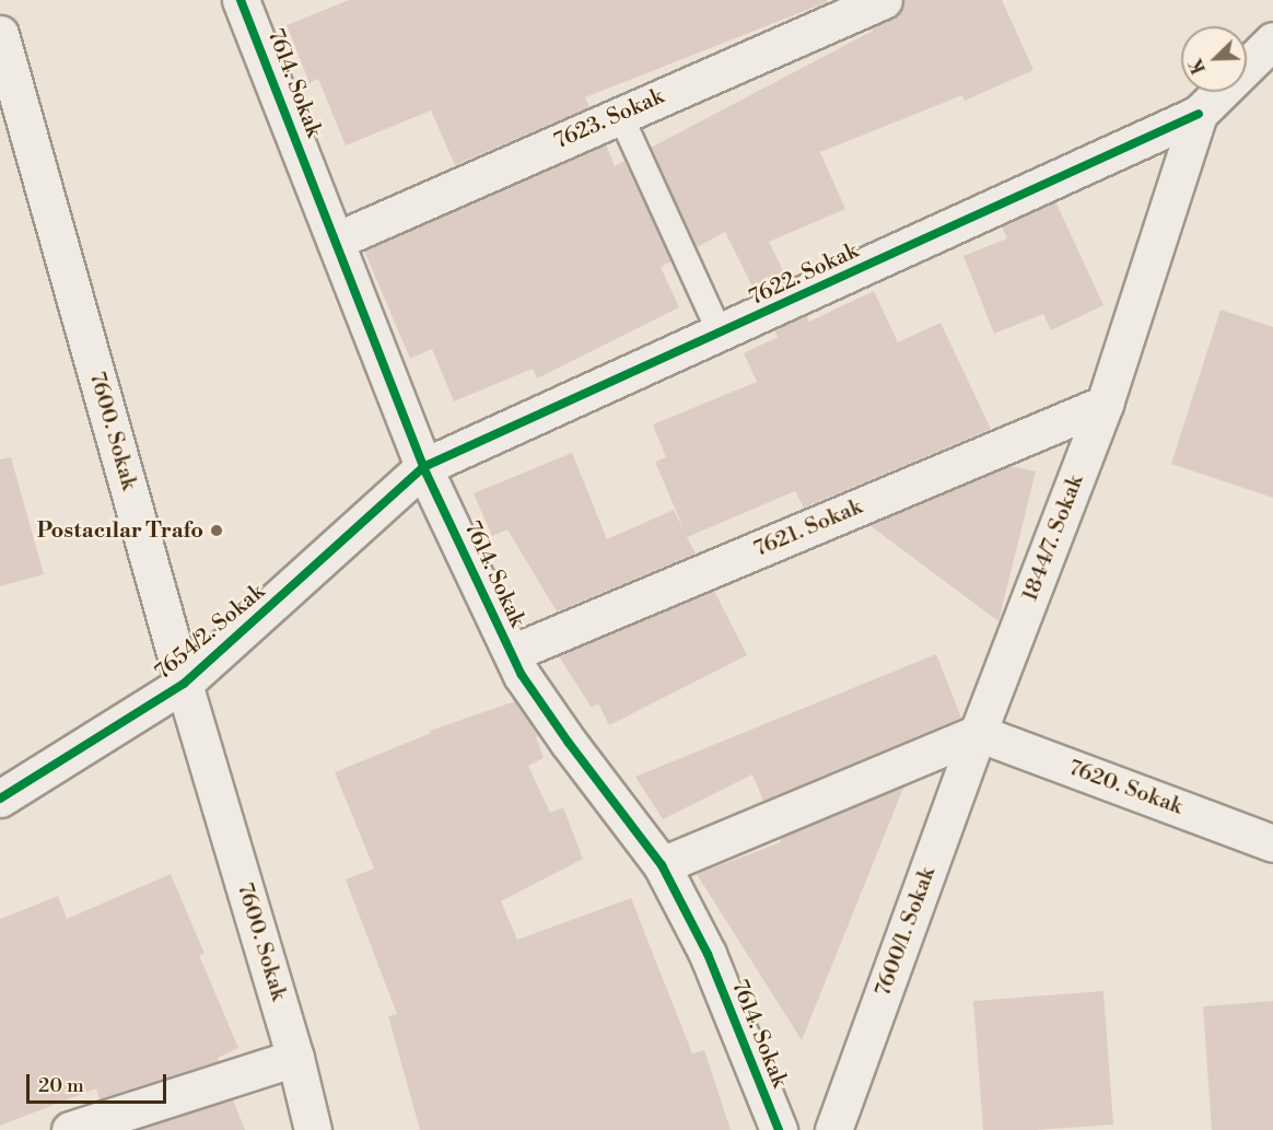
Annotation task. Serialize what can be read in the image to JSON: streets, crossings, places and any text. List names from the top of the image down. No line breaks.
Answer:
{"streets":{"street":["7614. Sokak","7623. Sokak","7622. Sokak","7600. Sokak","7621. Sokak","1844/7. Sokak","7654/2. Sokak","7620. Sokak","7600/1. Sokak"]},"crossings":[["7614. Sokak","7623. Sokak"],["7614. Sokak","7622. Sokak"],["7614. Sokak","7621. Sokak"],["7614. Sokak","7654/2. Sokak"],["7622. Sokak","1844/7. Sokak"],["7622. Sokak","7654/2. Sokak"],["7600. Sokak","7654/2. Sokak"],["7621. Sokak","1844/7. Sokak"],["1844/7. Sokak","7620. Sokak"],["1844/7. Sokak","7600/1. Sokak"],["7620. Sokak","7600/1. Sokak"]],"places":["Postacılar Trafo"],"scale_bar":"20 m","north":"bottom left"}
